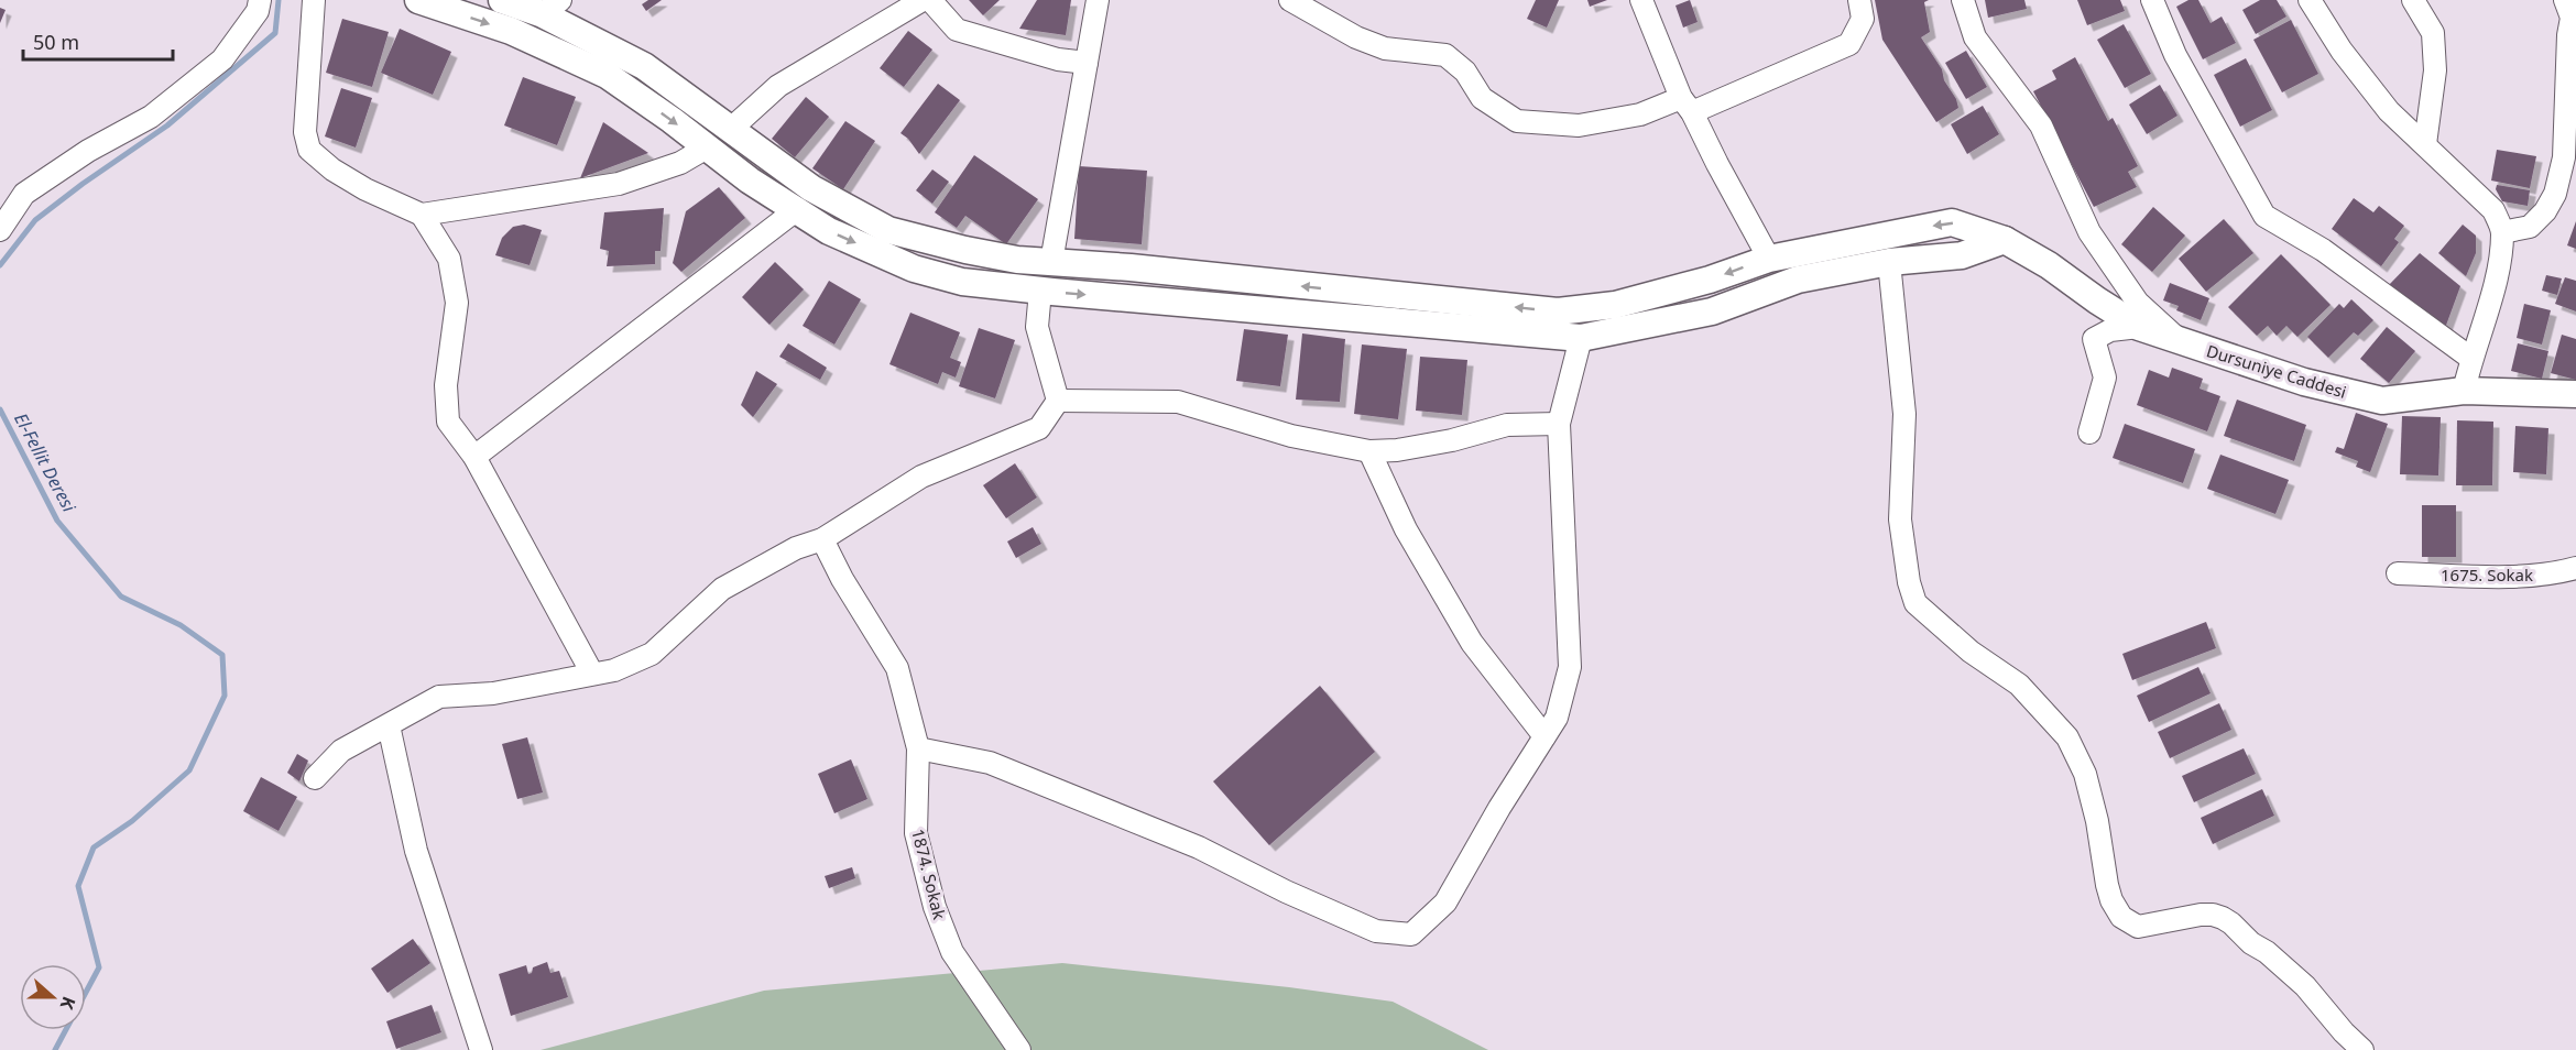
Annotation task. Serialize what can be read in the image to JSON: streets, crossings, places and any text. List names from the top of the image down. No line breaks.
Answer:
{"streets":{"street":["Dursuniye Caddesi","1675. Sokak","1874. Sokak"]},"water":["El-Fellit Deresi"],"scale_bar":"50 m","north":"right"}
